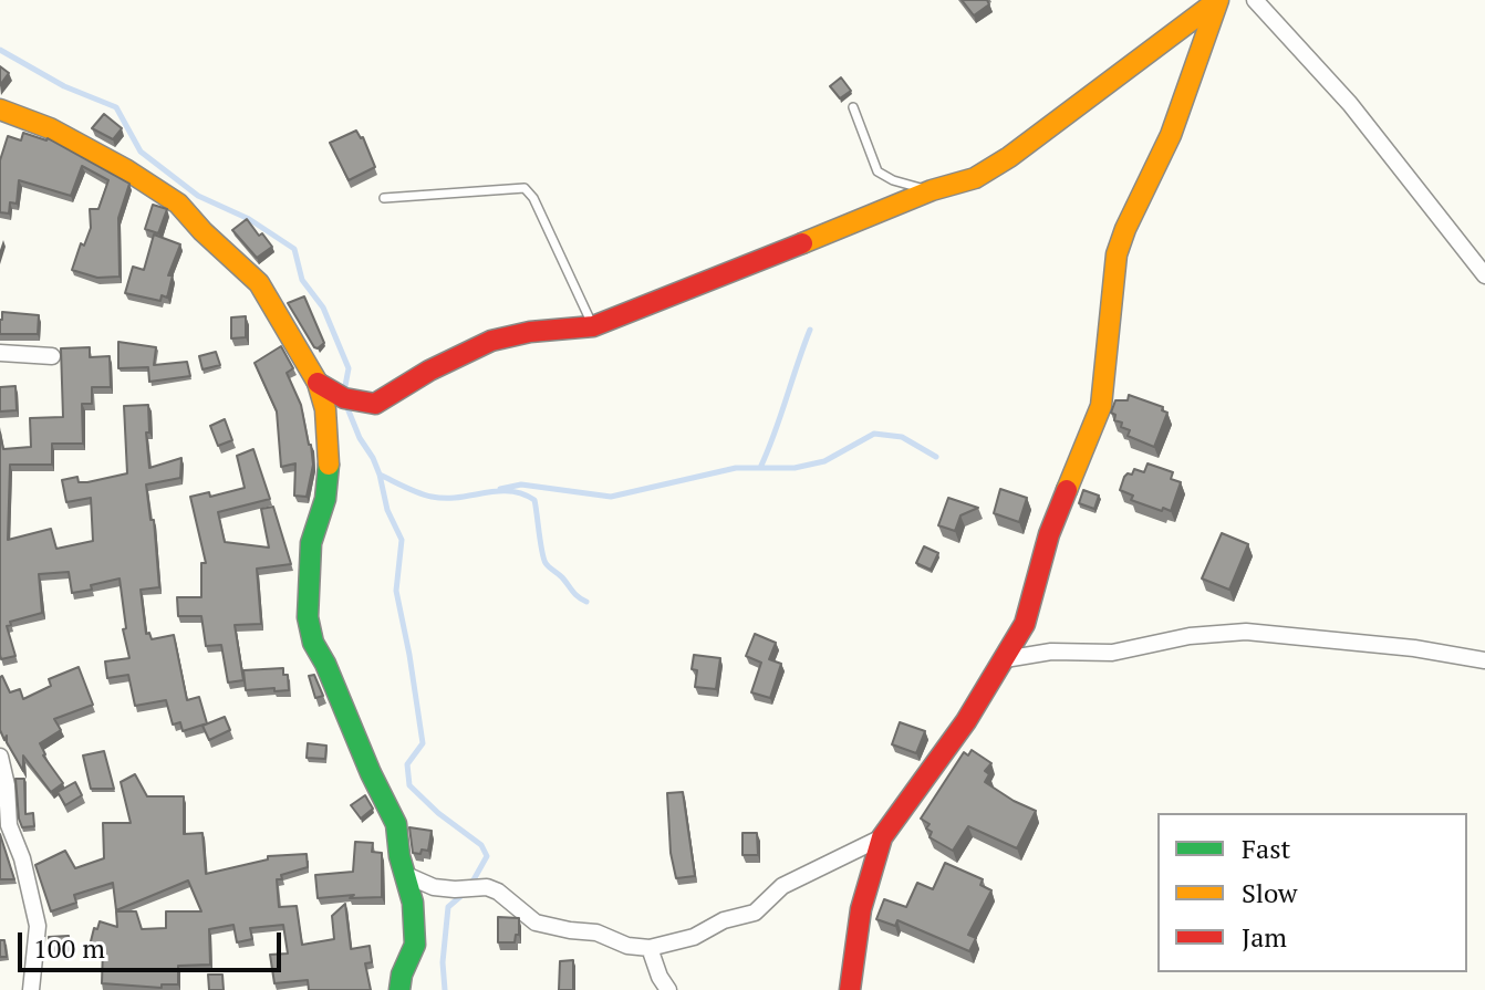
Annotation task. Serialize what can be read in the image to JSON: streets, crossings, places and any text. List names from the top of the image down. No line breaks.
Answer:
{"legend":["Fast","Slow","Jam"],"scale_bar":"100 m"}
